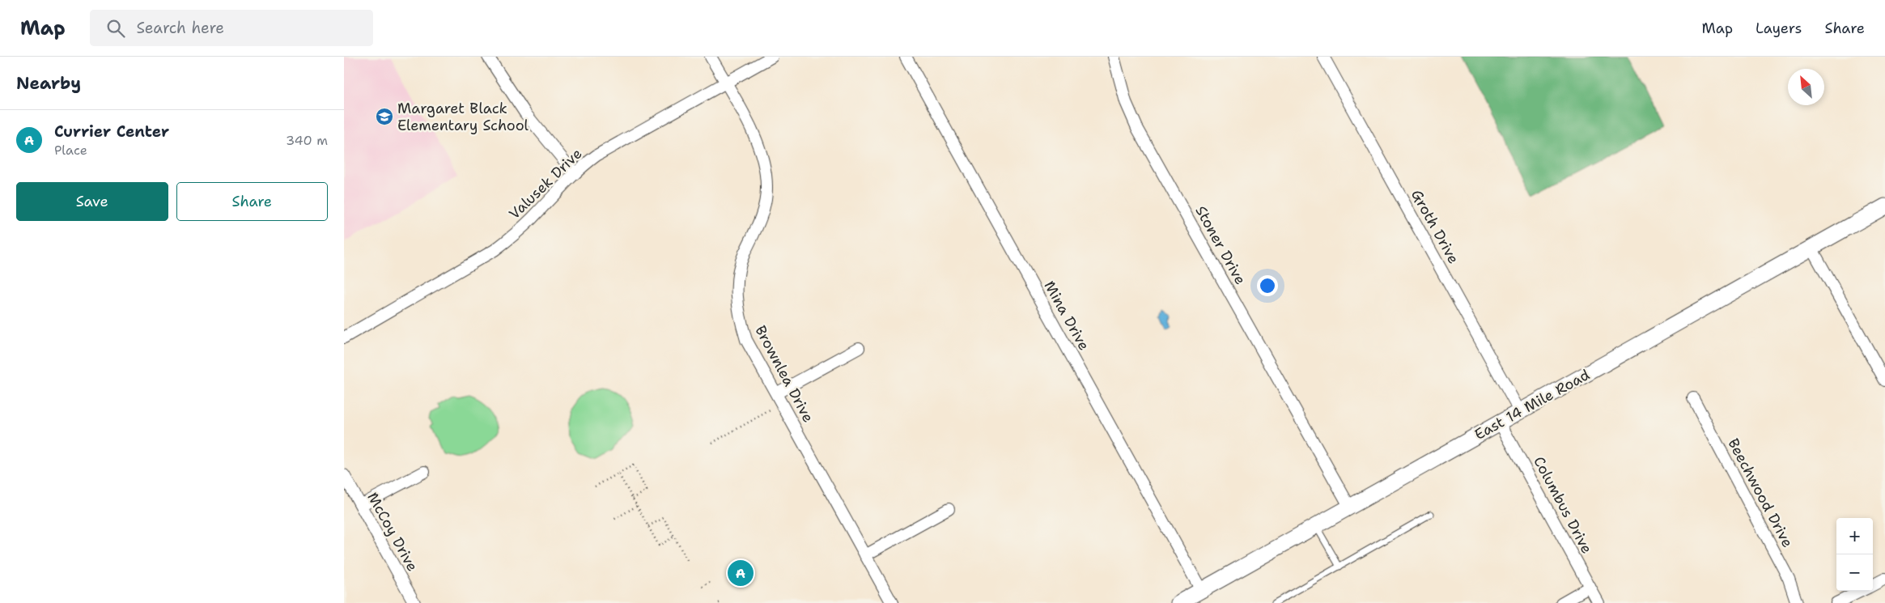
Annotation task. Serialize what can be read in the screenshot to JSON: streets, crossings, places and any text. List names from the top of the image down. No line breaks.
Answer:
{"streets":{"main road":["East 14 Mile Road"],"street":["Valusek Drive","Groth Drive","Stoner Drive","Mina Drive","Brownlea Drive","Beechwood Drive","Columbus Drive","McCoy Drive"]},"crossings":[["Valusek Drive","Brownlea Drive"],["Groth Drive","East 14 Mile Road"],["Stoner Drive","East 14 Mile Road"],["Mina Drive","East 14 Mile Road"],["East 14 Mile Road","Columbus Drive"]],"places":{"school or university":["Margaret Black Elementary School"]},"north":"top left","page":{"header":"Map","search":"Search here","nav":["Map","Layers","Share"],"heading":"Nearby","list":[{"mark":"A","name":"Currier Center","note":"Place","value":"340 m"}],"buttons":["Save","Share"],"map_buttons":["+","−"],"pins":"A"}}
